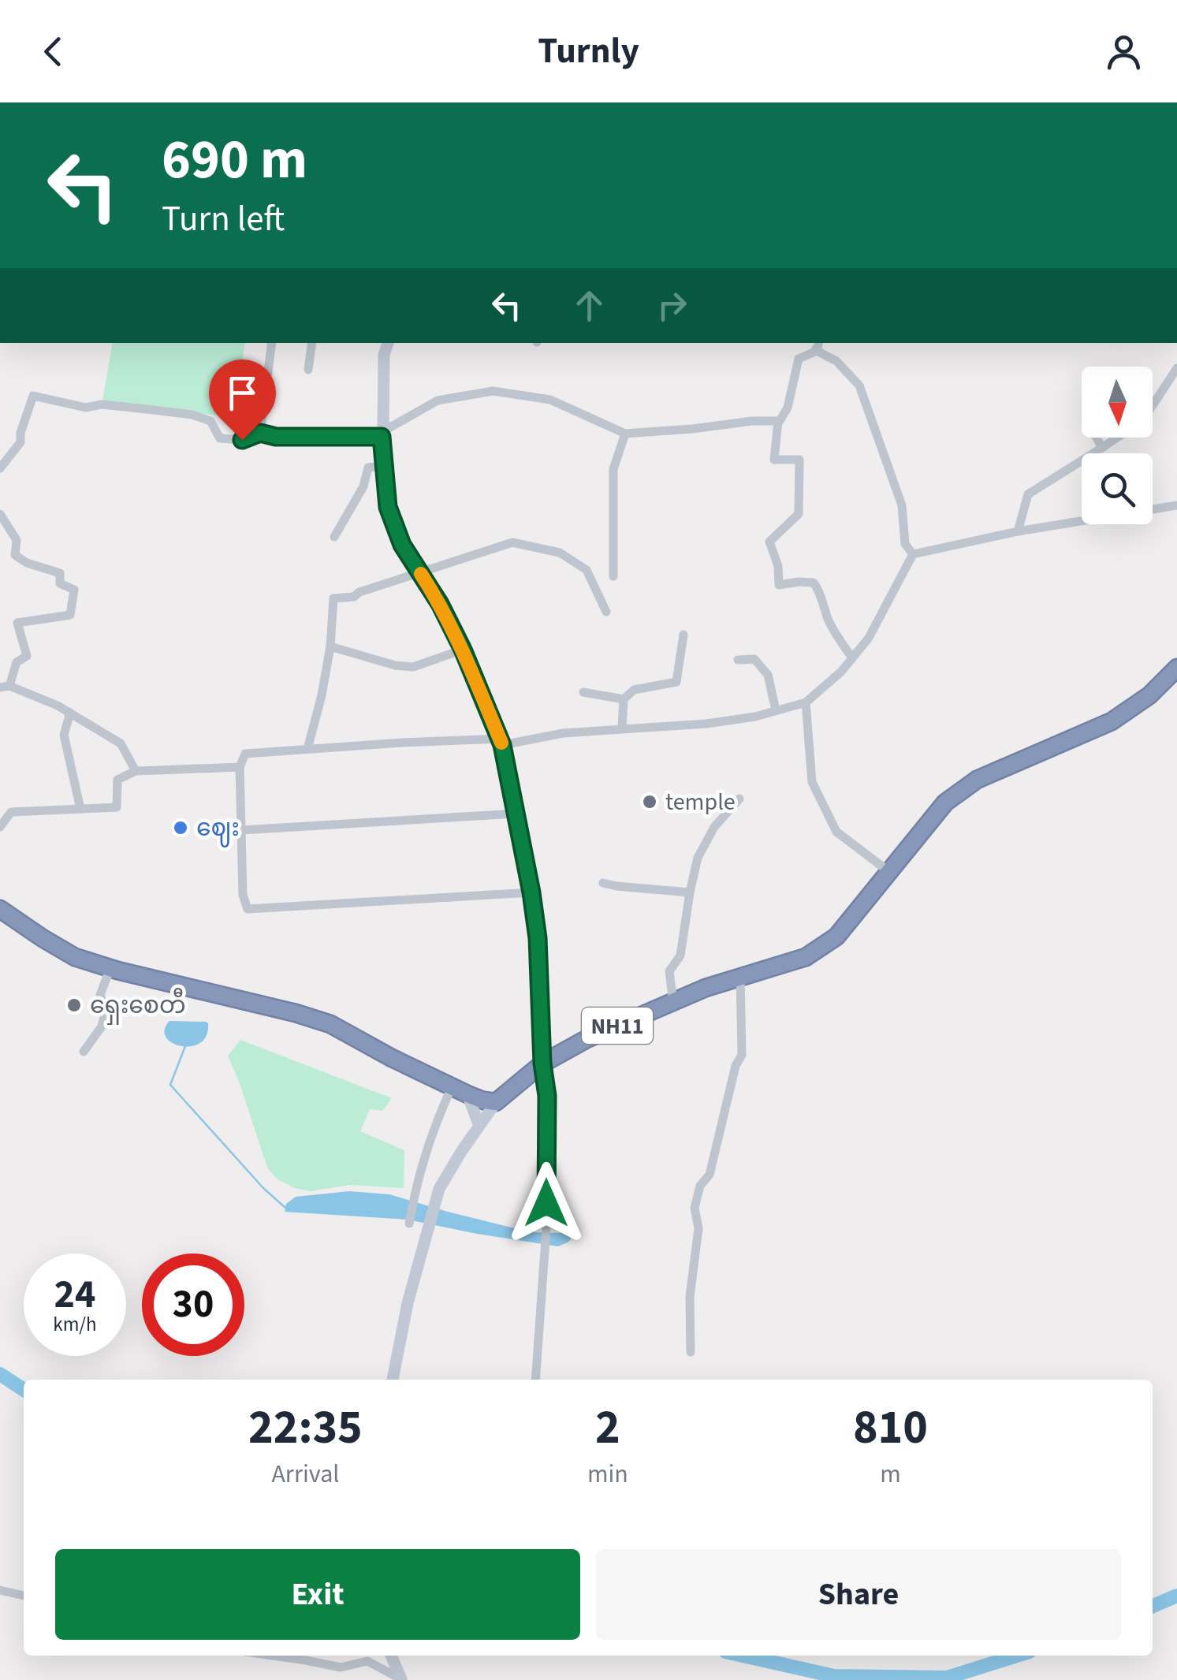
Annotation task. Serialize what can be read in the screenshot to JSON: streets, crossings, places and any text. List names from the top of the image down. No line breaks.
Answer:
{"streets":{"highway":["NH11"]},"places":["temple","ဈေး","ရှေးစေတီ"],"north":"bottom","page":{"header":"Turnly","turn":["690 m","Turn left"],"speed":"24 km/h","limit":"30","eta":["22:35","Arrival","2","min","810","m"],"buttons":["Exit","Share"]}}
